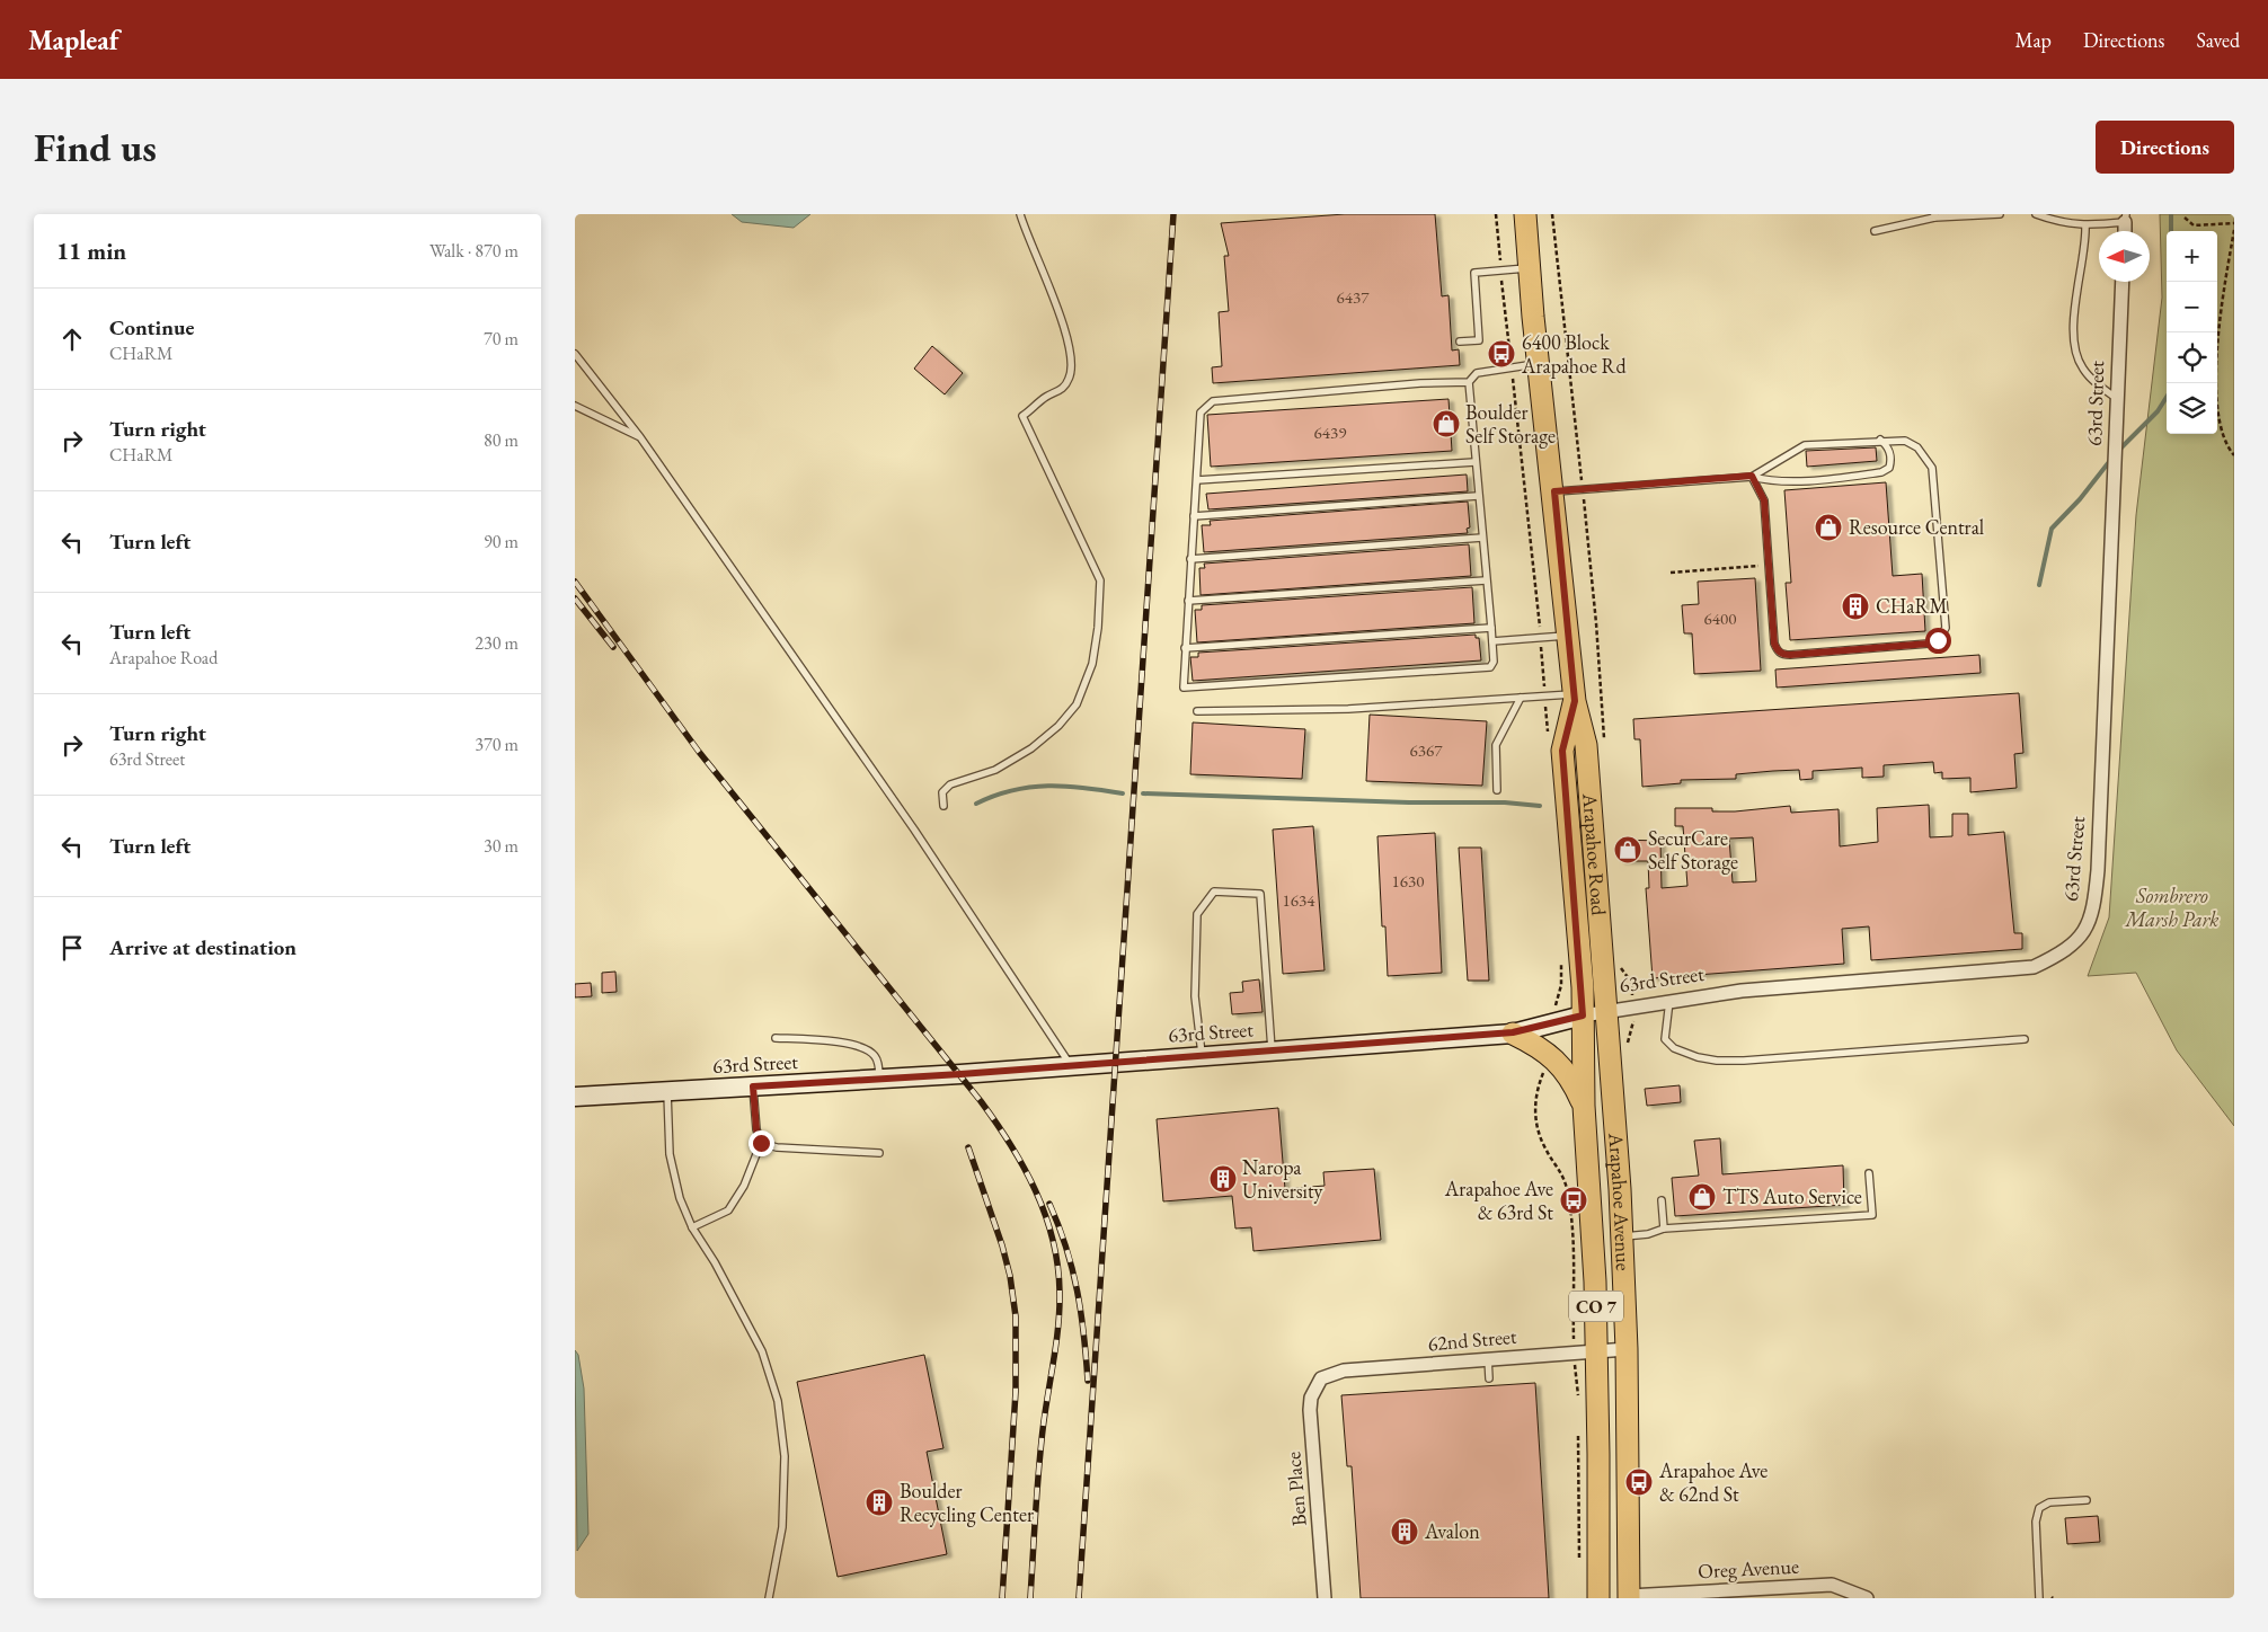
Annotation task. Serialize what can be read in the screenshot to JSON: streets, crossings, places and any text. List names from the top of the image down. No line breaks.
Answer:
{"streets":{"main road":["Arapahoe Road","Arapahoe Avenue","CO 7"],"street":["63rd Street","62nd Street","Ben Place","Oreg Avenue"]},"crossings":[["63rd Street","Arapahoe Road"],["63rd Street","Arapahoe Avenue"],["Arapahoe Road","Arapahoe Avenue"],["Arapahoe Avenue","62nd Street"],["Arapahoe Avenue","Oreg Avenue"],["62nd Street","Ben Place"]],"parks":["Sombrero Marsh Park"],"places":{"bus stop":["6400 Block Arapahoe Rd","Arapahoe Ave & 63rd St","Arapahoe Ave & 62nd St"],"shop":["Boulder Self Storage","Resource Central","SecurCare Self Storage","TTS Auto Service"],"building":["CHaRM","Naropa University","Boulder Recycling Center","Avalon"]},"house_numbers":["6437","6439","6400","6367","1630","1634"],"north":"left","page":{"header":"Mapleaf","nav":["Map","Directions","Saved"],"buttons":"Directions","title":"Find us","heading":["11 min","Walk · 870 m"],"map_buttons":["+","−"],"list":[["Continue","CHaRM","70 m"],["Turn right","CHaRM","80 m"],["Turn left","90 m"],["Turn left","Arapahoe Road","230 m"],["Turn right","63rd Street","370 m"],["Turn left","30 m"],"Arrive at destination"]}}
